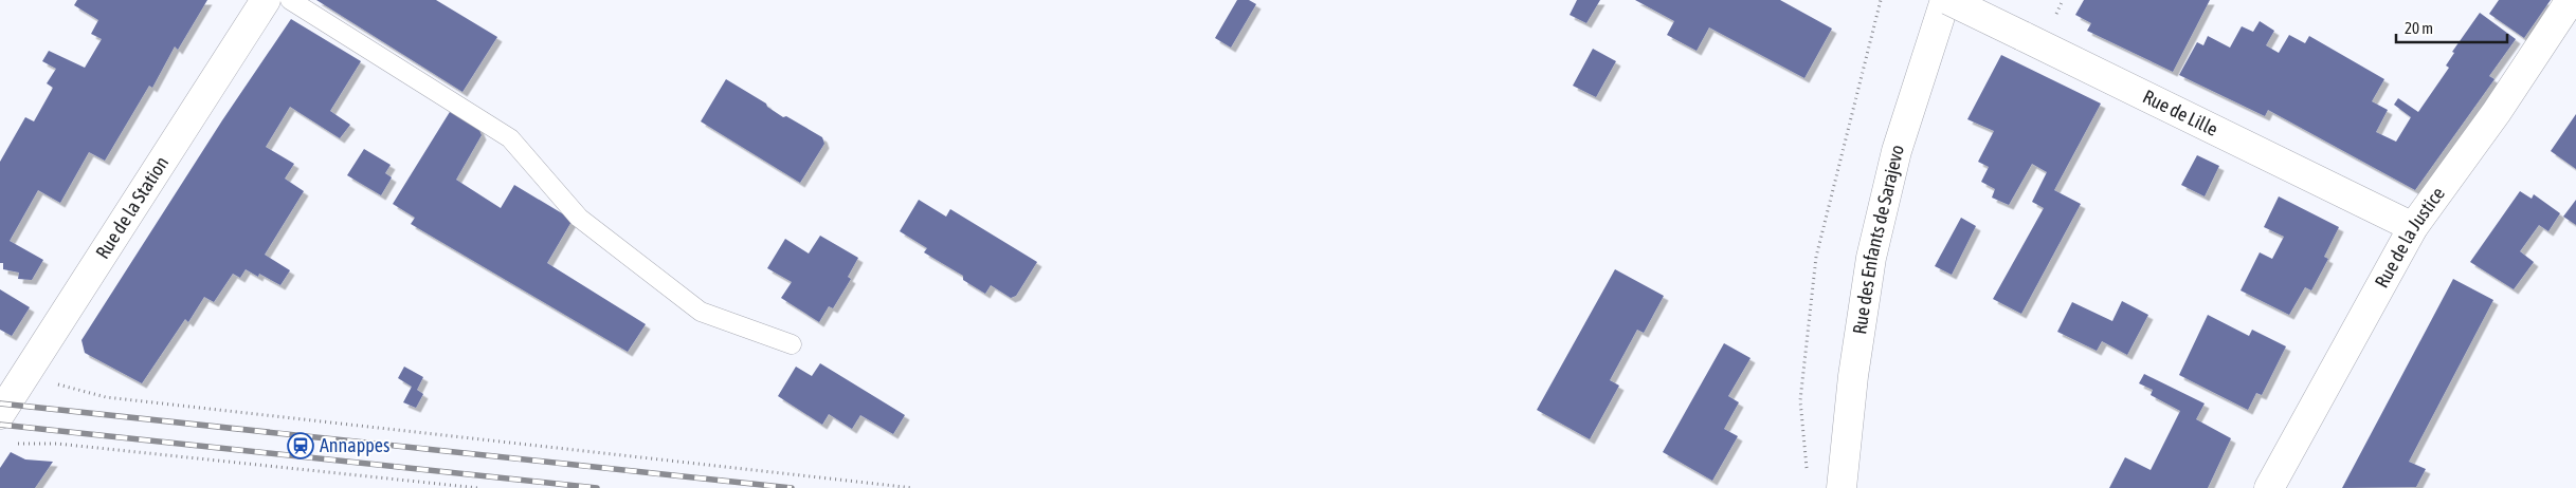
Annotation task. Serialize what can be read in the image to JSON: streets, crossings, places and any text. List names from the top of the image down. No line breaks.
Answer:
{"streets":{"street":["Rue de Lille","Rue de la Station","Rue de la Justice","Rue des Enfants de Sarajevo"]},"crossings":[["Rue de Lille","Rue de la Justice"],["Rue de Lille","Rue des Enfants de Sarajevo"]],"places":{"station":["Annappes"]},"scale_bar":"20 m"}
